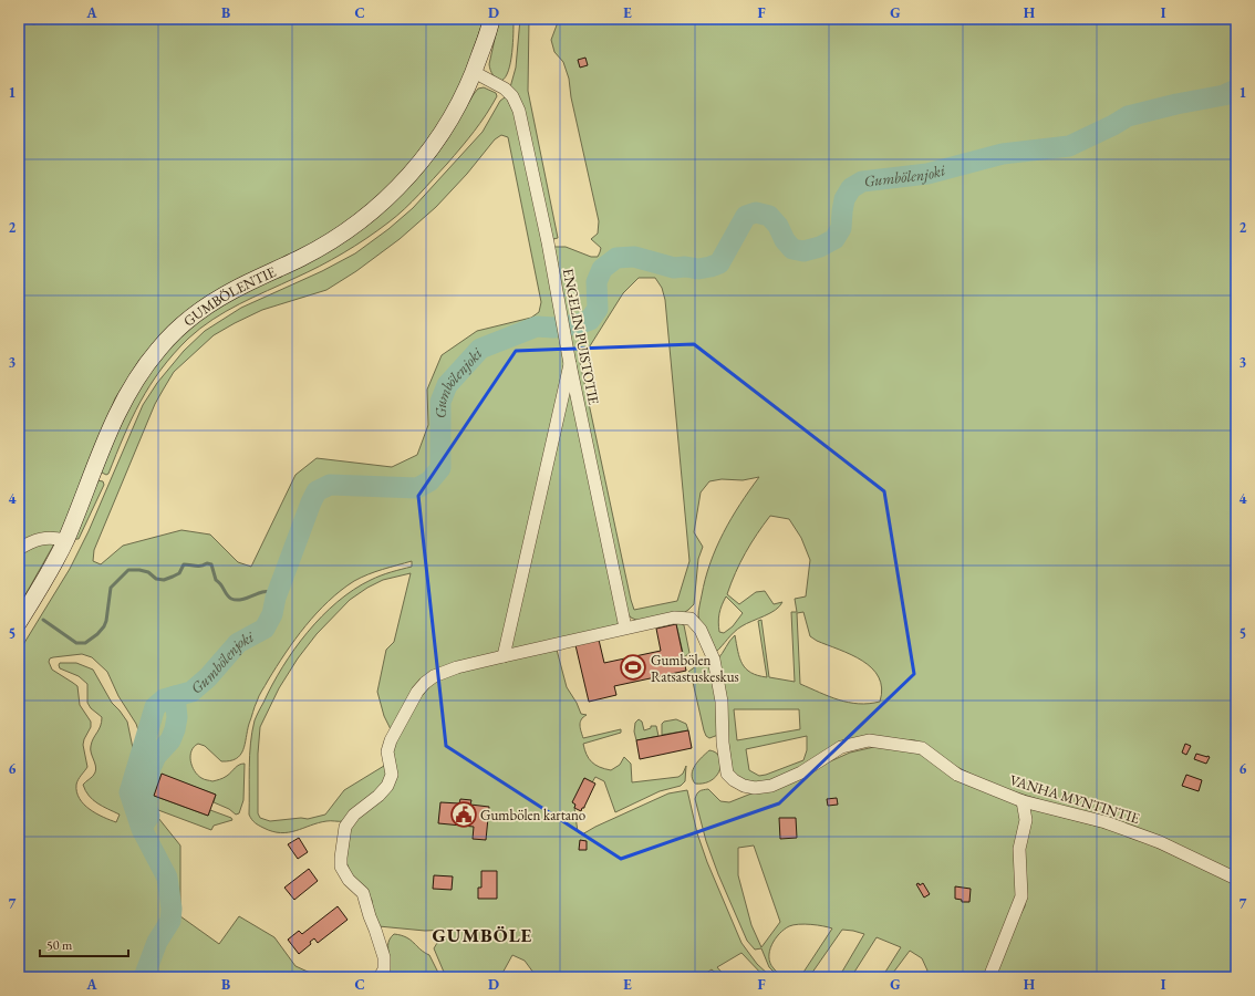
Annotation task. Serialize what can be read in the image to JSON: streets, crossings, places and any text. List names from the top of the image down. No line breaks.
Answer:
{"streets":{"main road":["GUMBÖLENTIE"],"street":["ENGELIN PUISTOTIE","VANHA MYNTINTIE"]},"crossings":[["GUMBÖLENTIE","ENGELIN PUISTOTIE"],["ENGELIN PUISTOTIE","VANHA MYNTINTIE"]],"districts":["GUMBÖLE"],"water":["Gumbölenjoki"],"places":{"sports":["Gumbölen Ratsastuskeskus"],"public building":["Gumbölen kartano"]},"scale_bar":"50 m","grid":{"columns":["A","B","C","D","E","F","G","H","I"],"rows":["1","2","3","4","5","6","7"]}}
